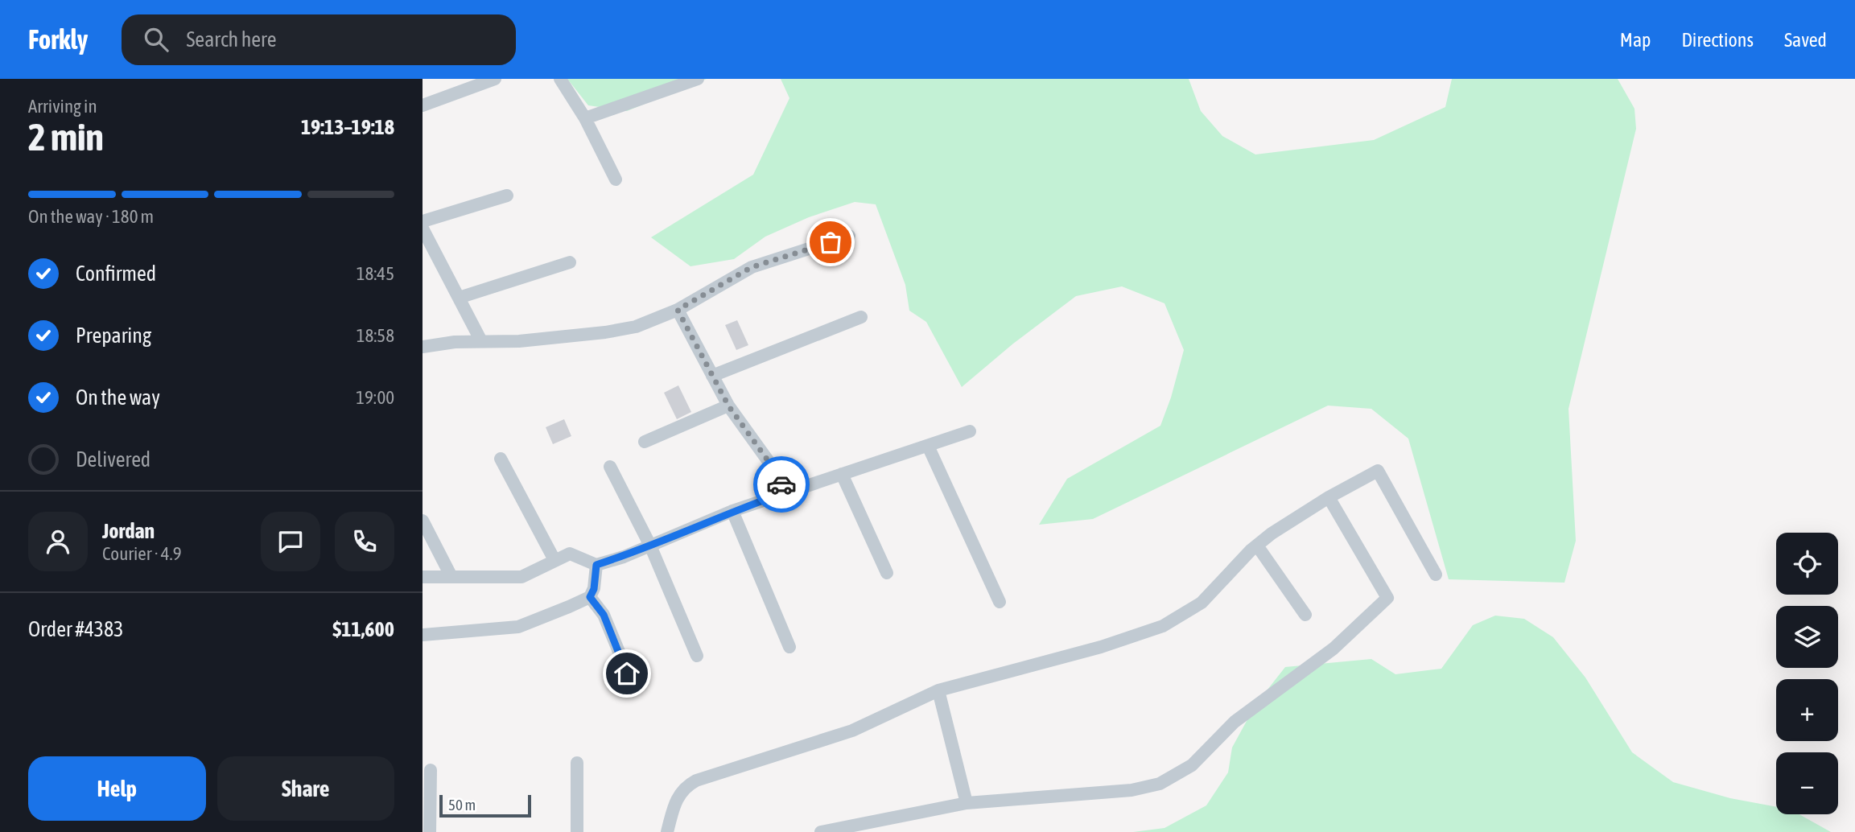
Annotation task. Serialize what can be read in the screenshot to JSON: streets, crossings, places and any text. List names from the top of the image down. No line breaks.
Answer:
{"scale_bar":"50 m","page":{"header":"Forkly","search":"Search here","nav":["Map","Directions","Saved"],"heading":["2 min","Arriving in","19:13–19:18"],"panel":["Jordan","Courier · 4.9","Order #4383","$11,600"],"bar":"On the way · 180 m","list":[["Confirmed","18:45"],["Preparing","18:58"],["On the way","19:00"],"Delivered"],"map_buttons":["+","−"],"buttons":["Help","Share"],"scale":"50 m"}}
